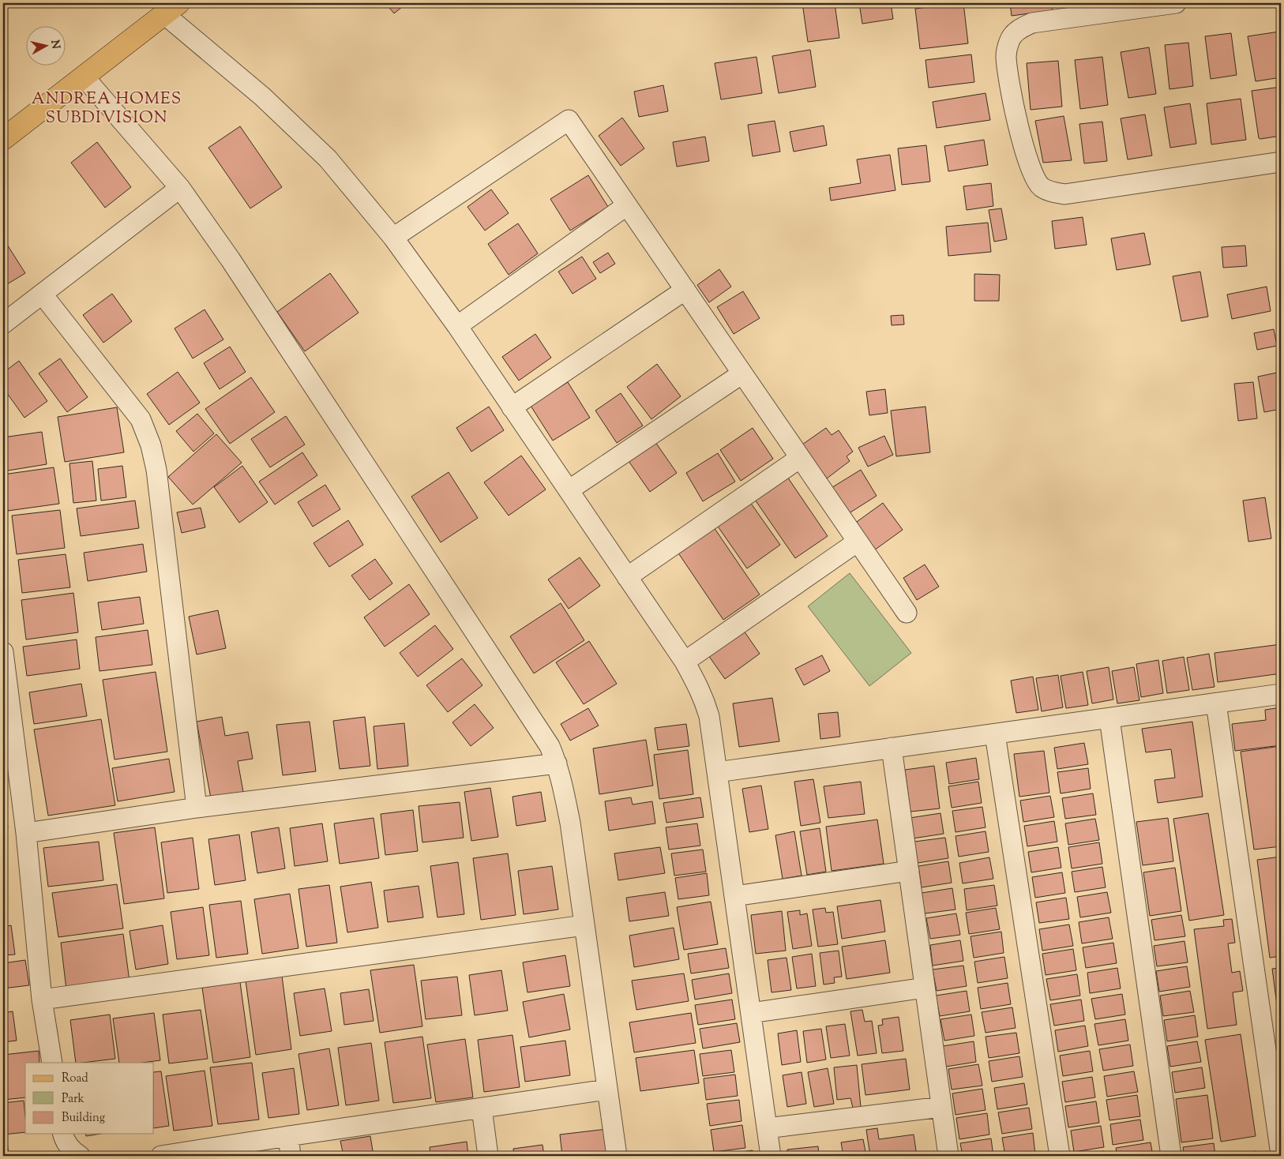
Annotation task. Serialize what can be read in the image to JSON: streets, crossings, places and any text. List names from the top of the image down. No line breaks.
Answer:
{"districts":["ANDREA HOMES SUBDIVISION"],"legend":["Road","Park","Building"],"north":"right"}
